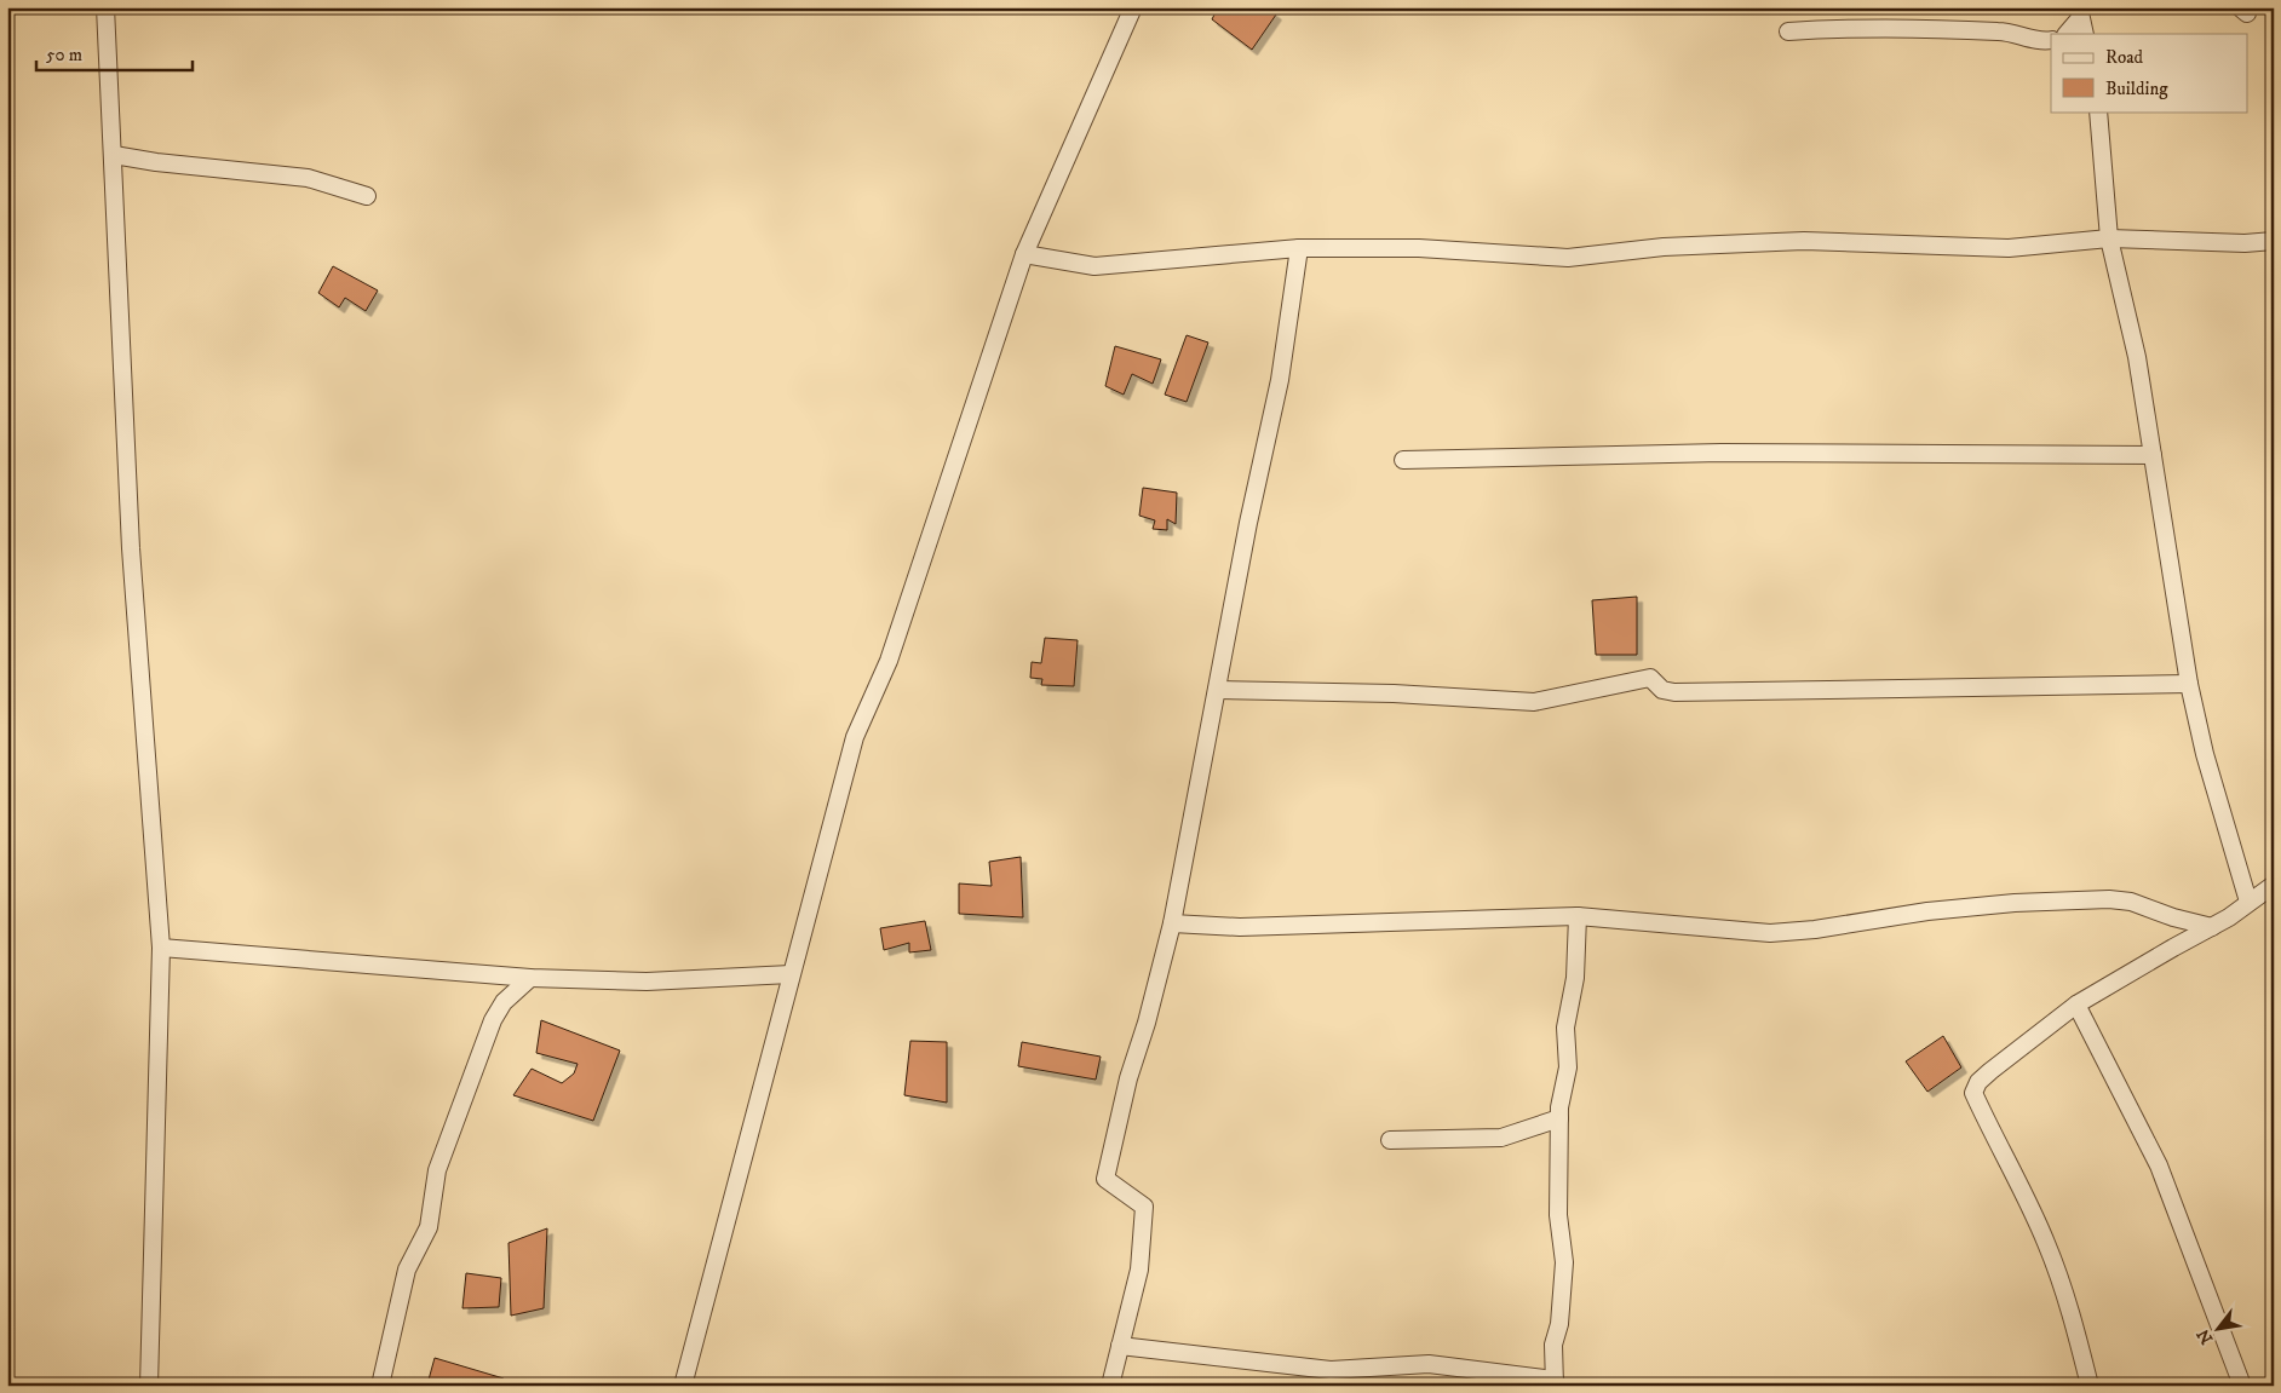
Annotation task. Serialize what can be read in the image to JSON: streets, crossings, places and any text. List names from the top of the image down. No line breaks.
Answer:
{"legend":["Road","Building"],"scale_bar":"50 m","north":"bottom left"}
